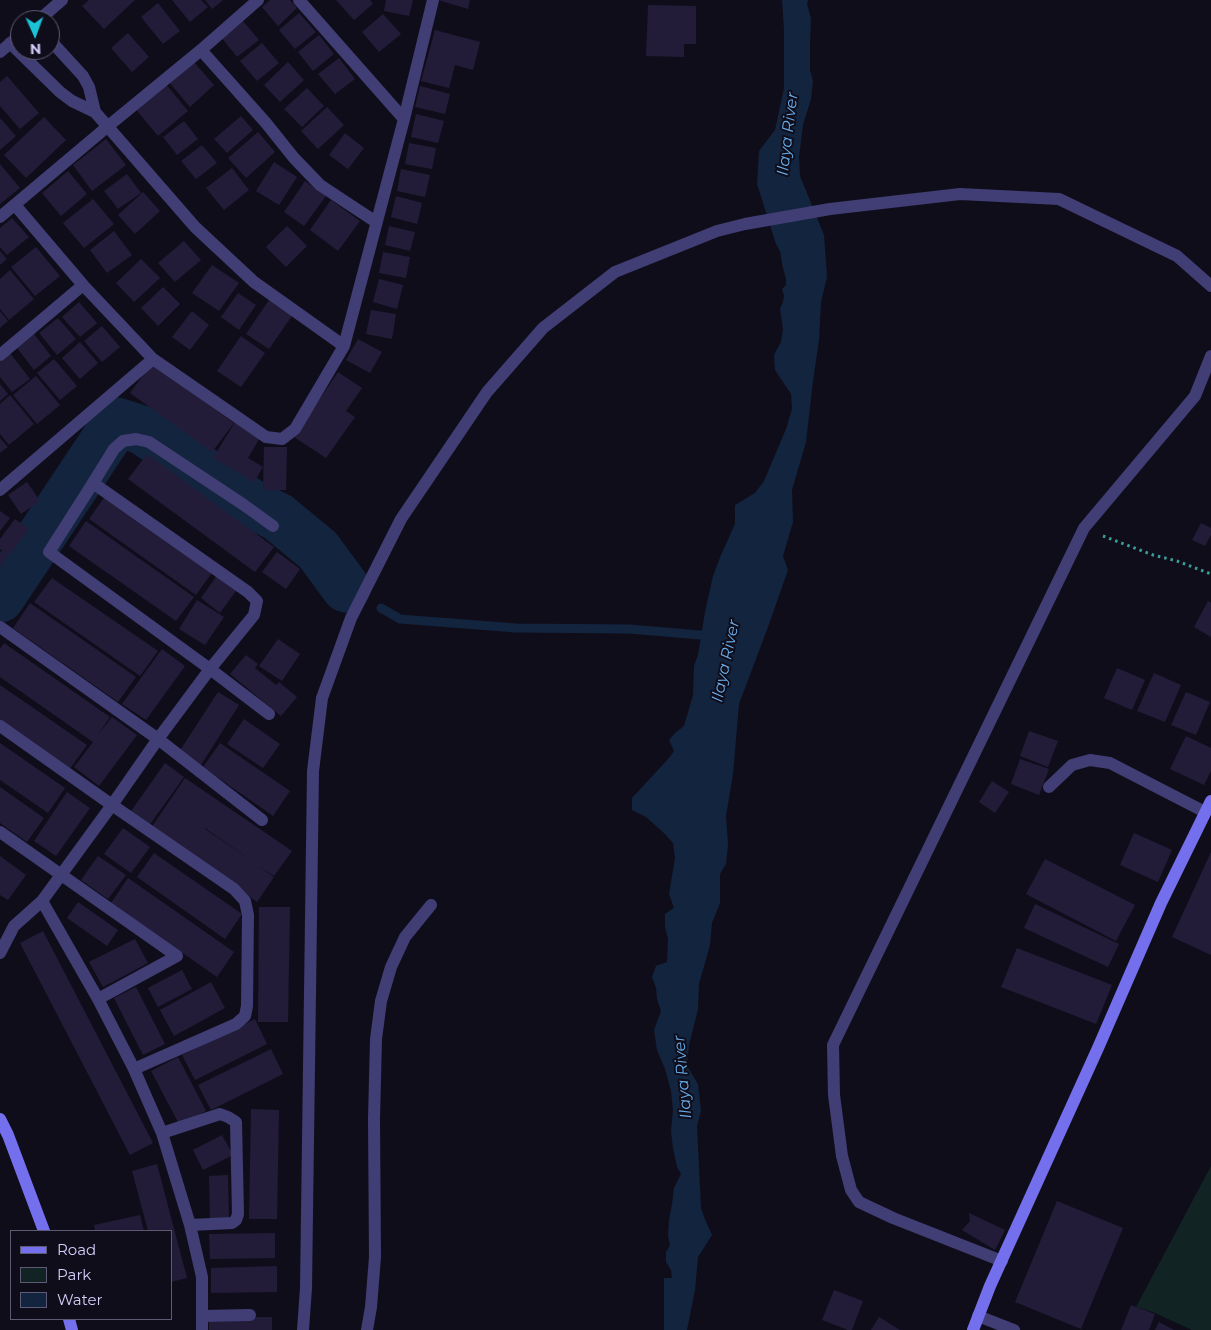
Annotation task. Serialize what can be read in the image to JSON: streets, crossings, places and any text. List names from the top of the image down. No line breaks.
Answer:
{"water":["Ilaya River"],"legend":["Road","Park","Water"],"north":"bottom"}
